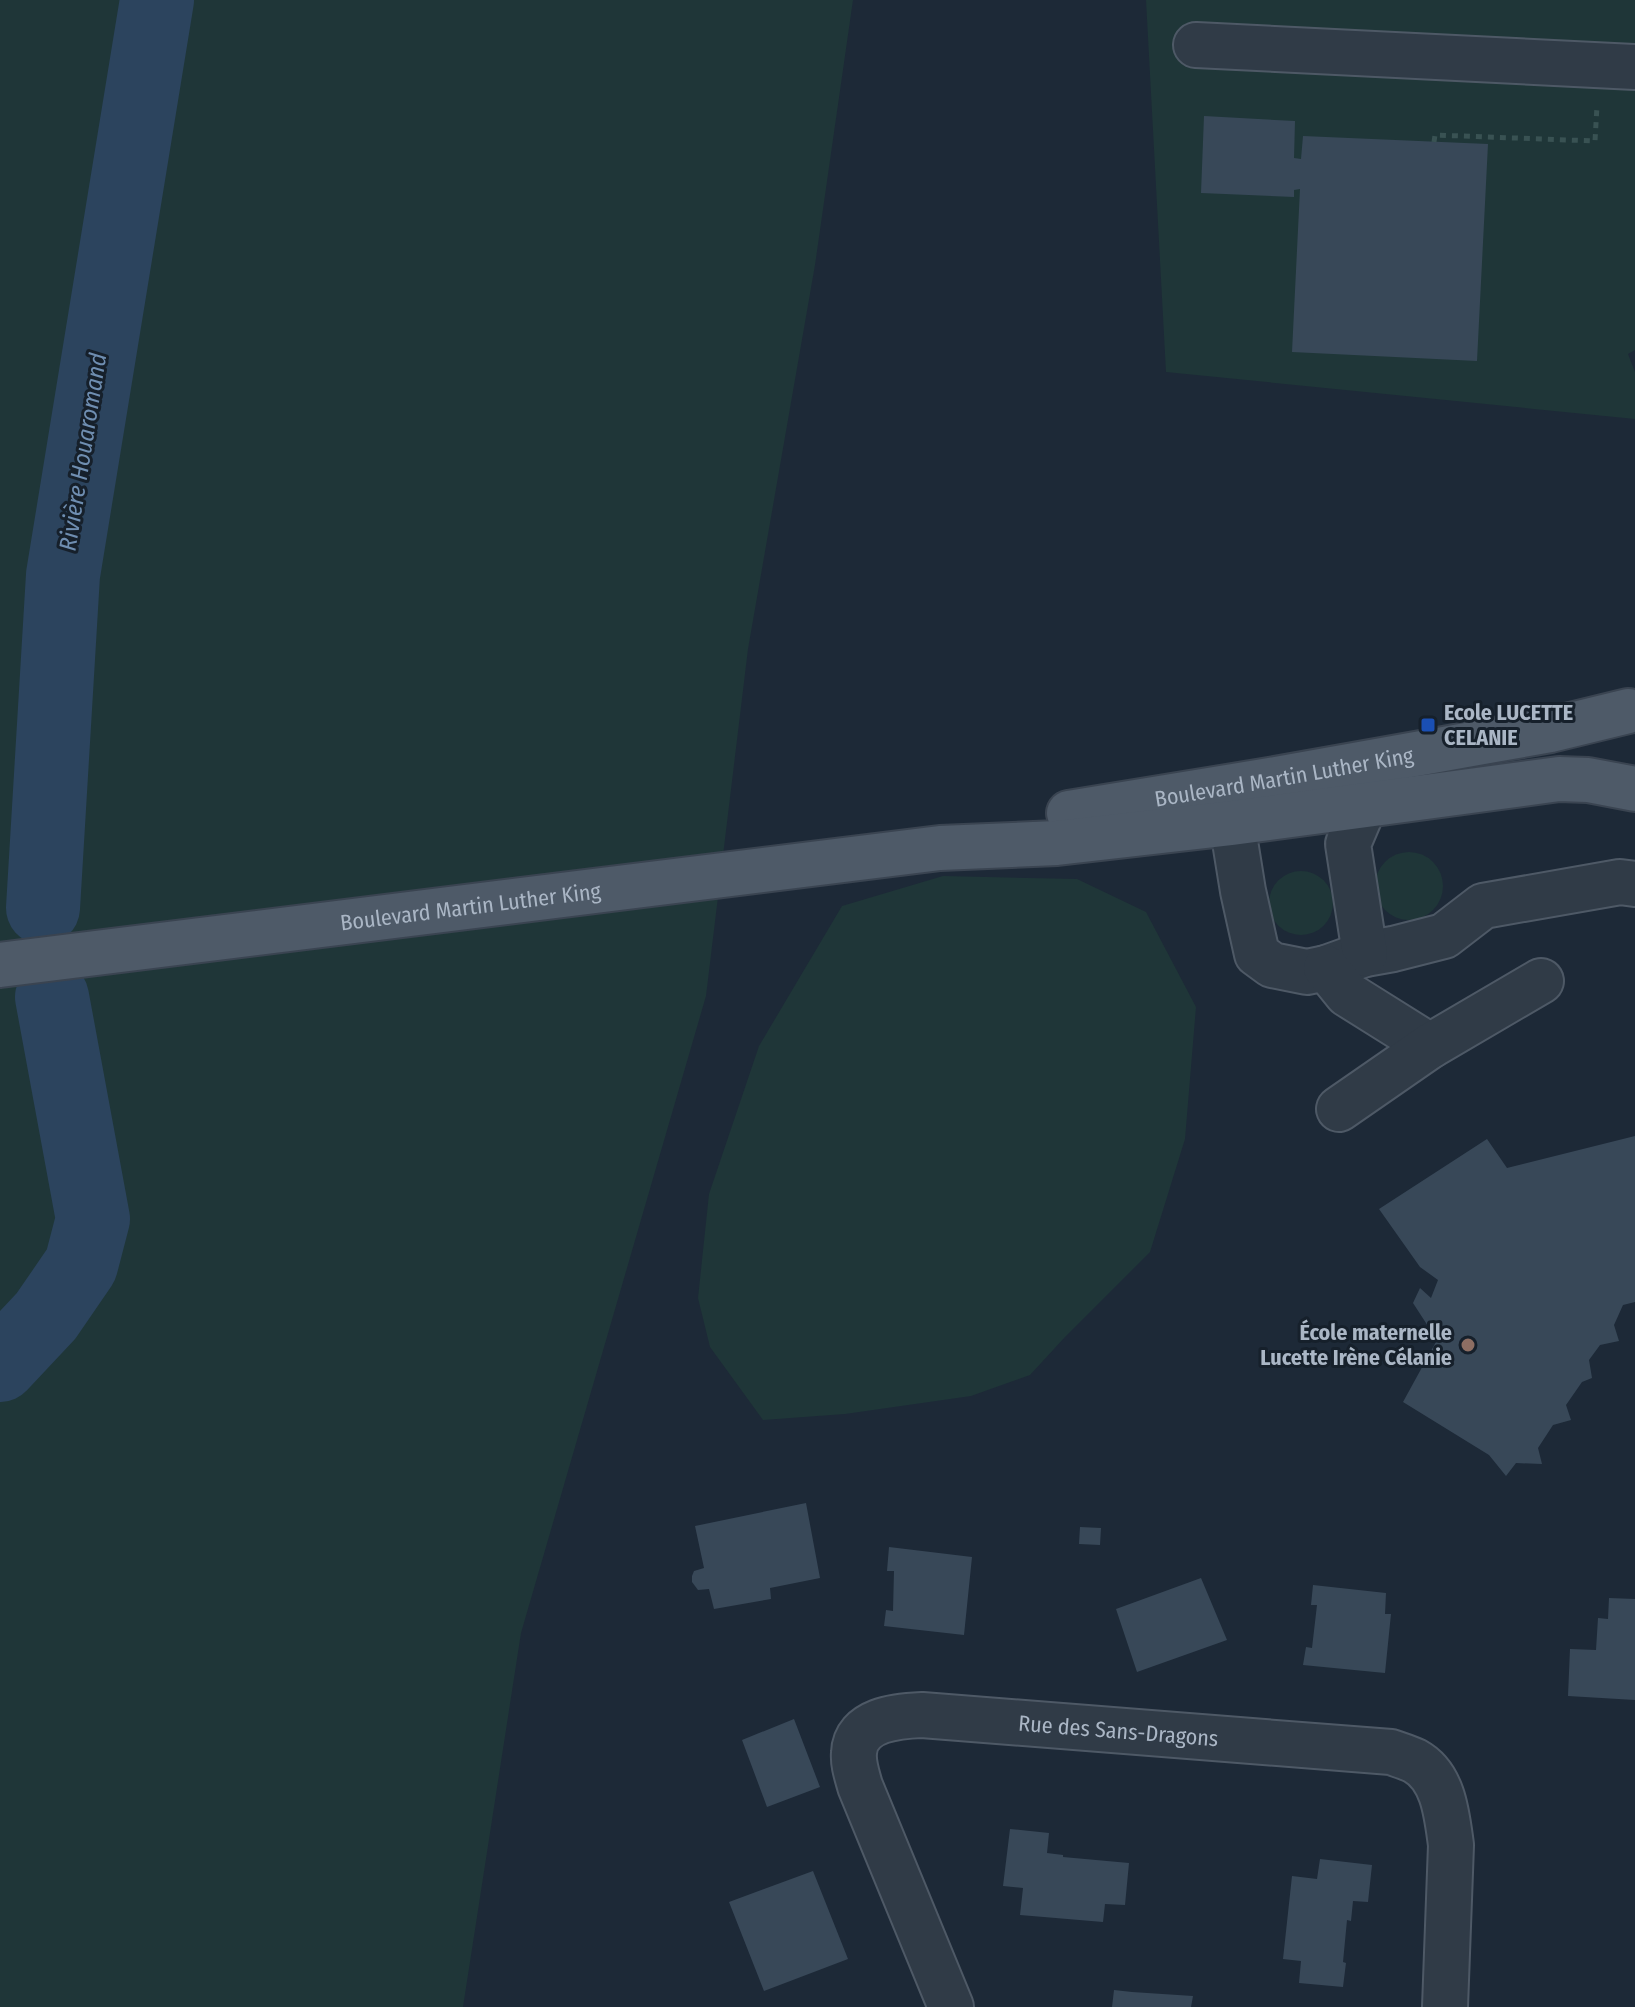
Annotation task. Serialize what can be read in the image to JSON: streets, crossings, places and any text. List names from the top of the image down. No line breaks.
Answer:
{"streets":{"main road":["Boulevard Martin Luther King"],"street":["Rue des Sans-Dragons"]},"water":["Rivière Houaromand"],"places":{"transit":["Ecole LUCETTE CELANIE"],"other":["École maternelle Lucette Irène Célanie"]}}
